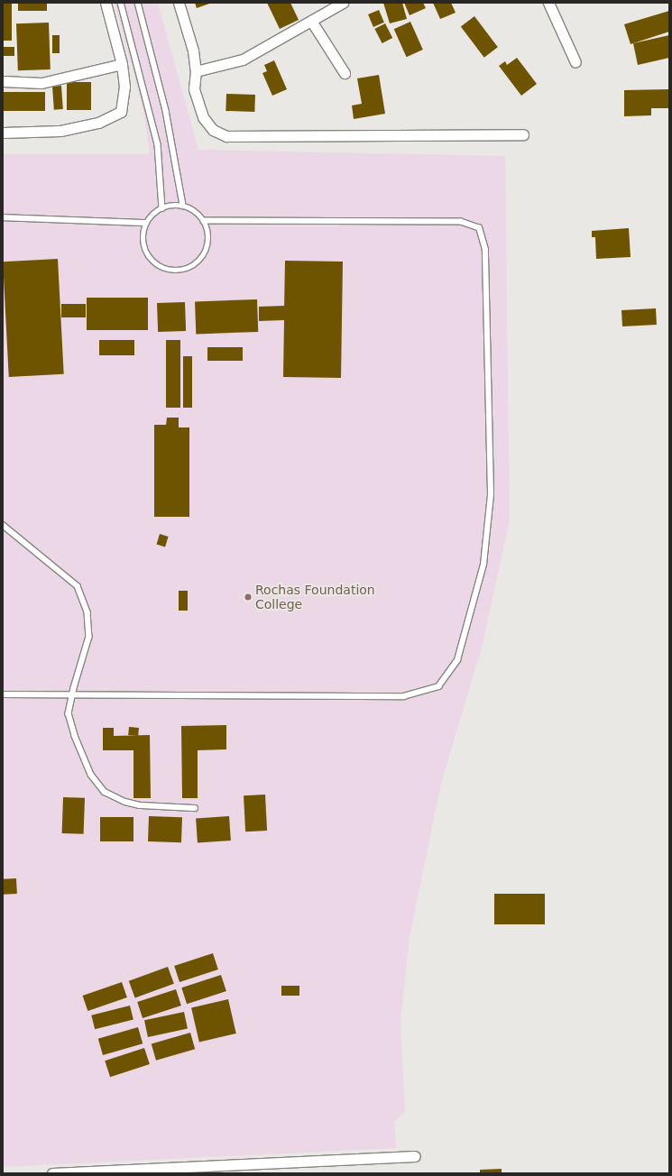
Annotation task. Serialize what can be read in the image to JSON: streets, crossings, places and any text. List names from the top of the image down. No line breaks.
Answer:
{"places":["Rochas Foundation College"]}
